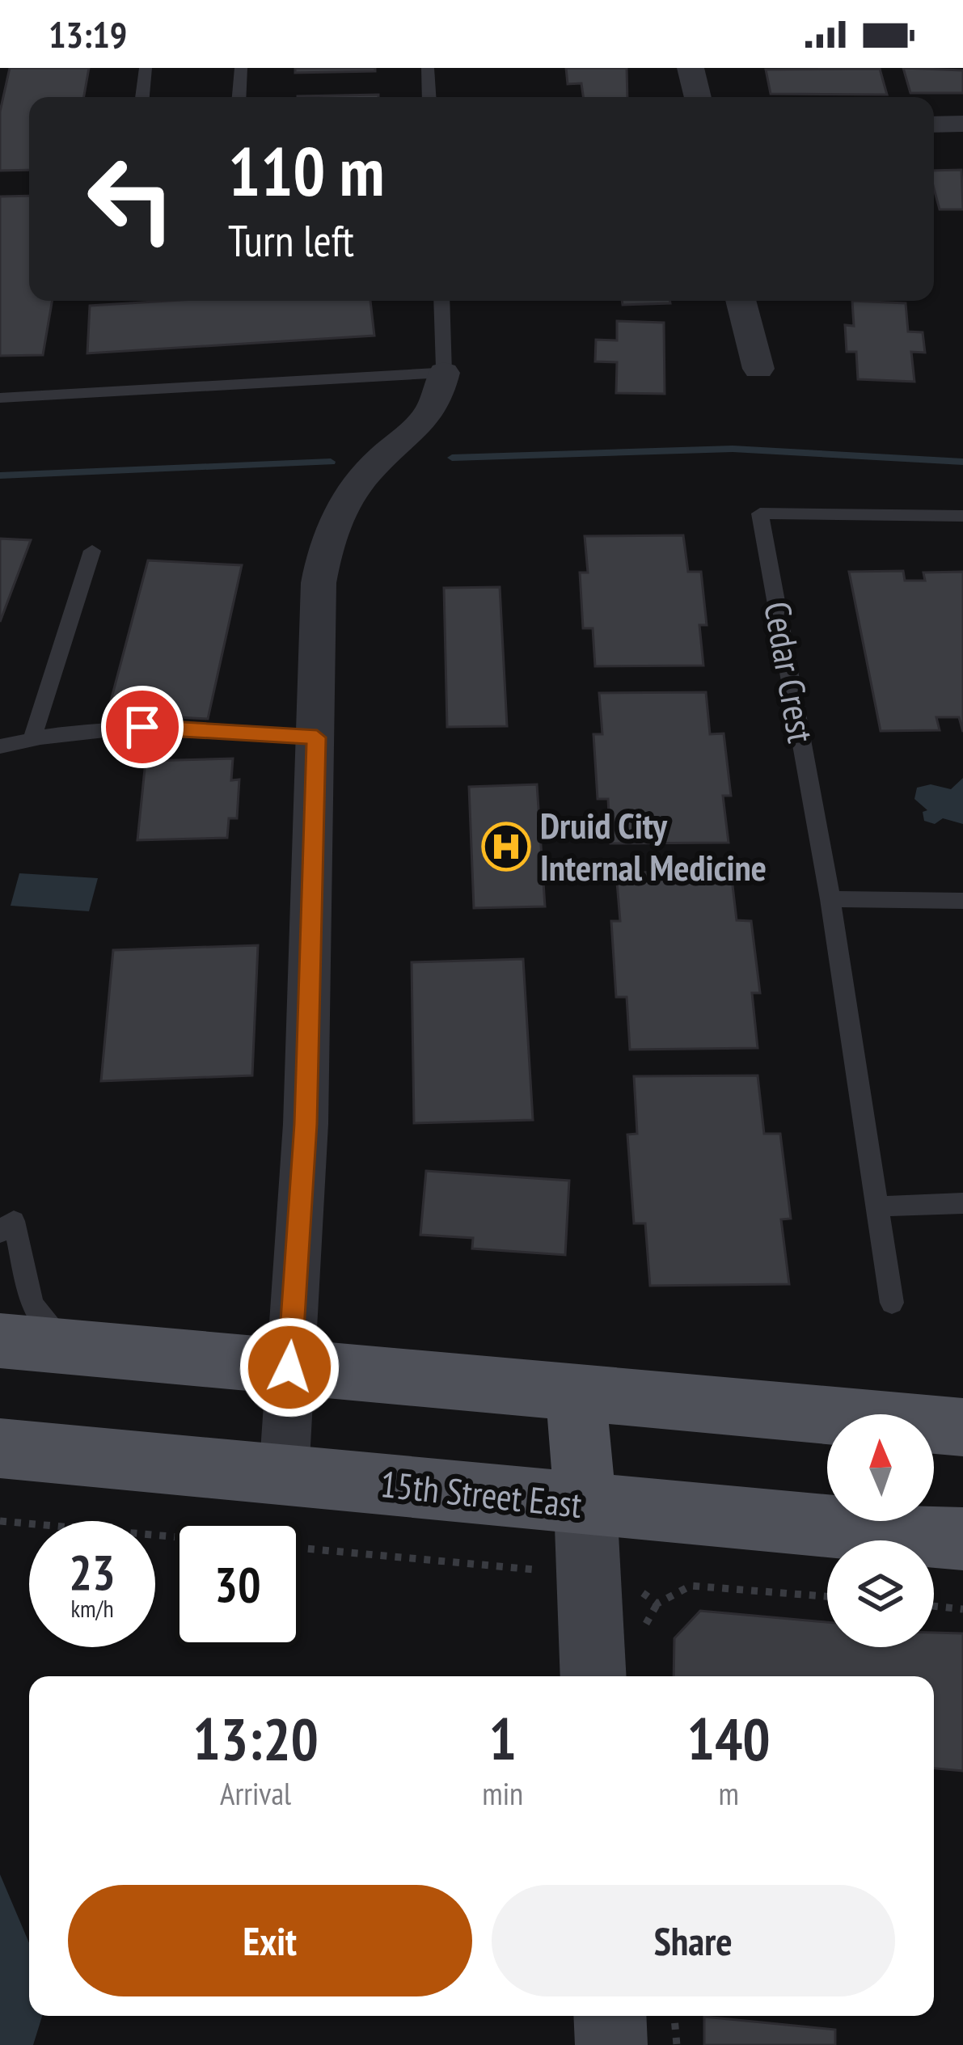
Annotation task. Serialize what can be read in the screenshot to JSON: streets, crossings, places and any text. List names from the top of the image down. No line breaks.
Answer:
{"streets":{"main road":["15th Street East"],"lane":["Cedar Crest"]},"places":{"hospital":["Druid City Internal Medicine"]},"north":"top","page":{"status":"13:19","turn":["110 m","Turn left"],"speed":"23 km/h","limit":"30","eta":["13:20","Arrival","1","min","140","m"],"buttons":["Exit","Share"]}}
